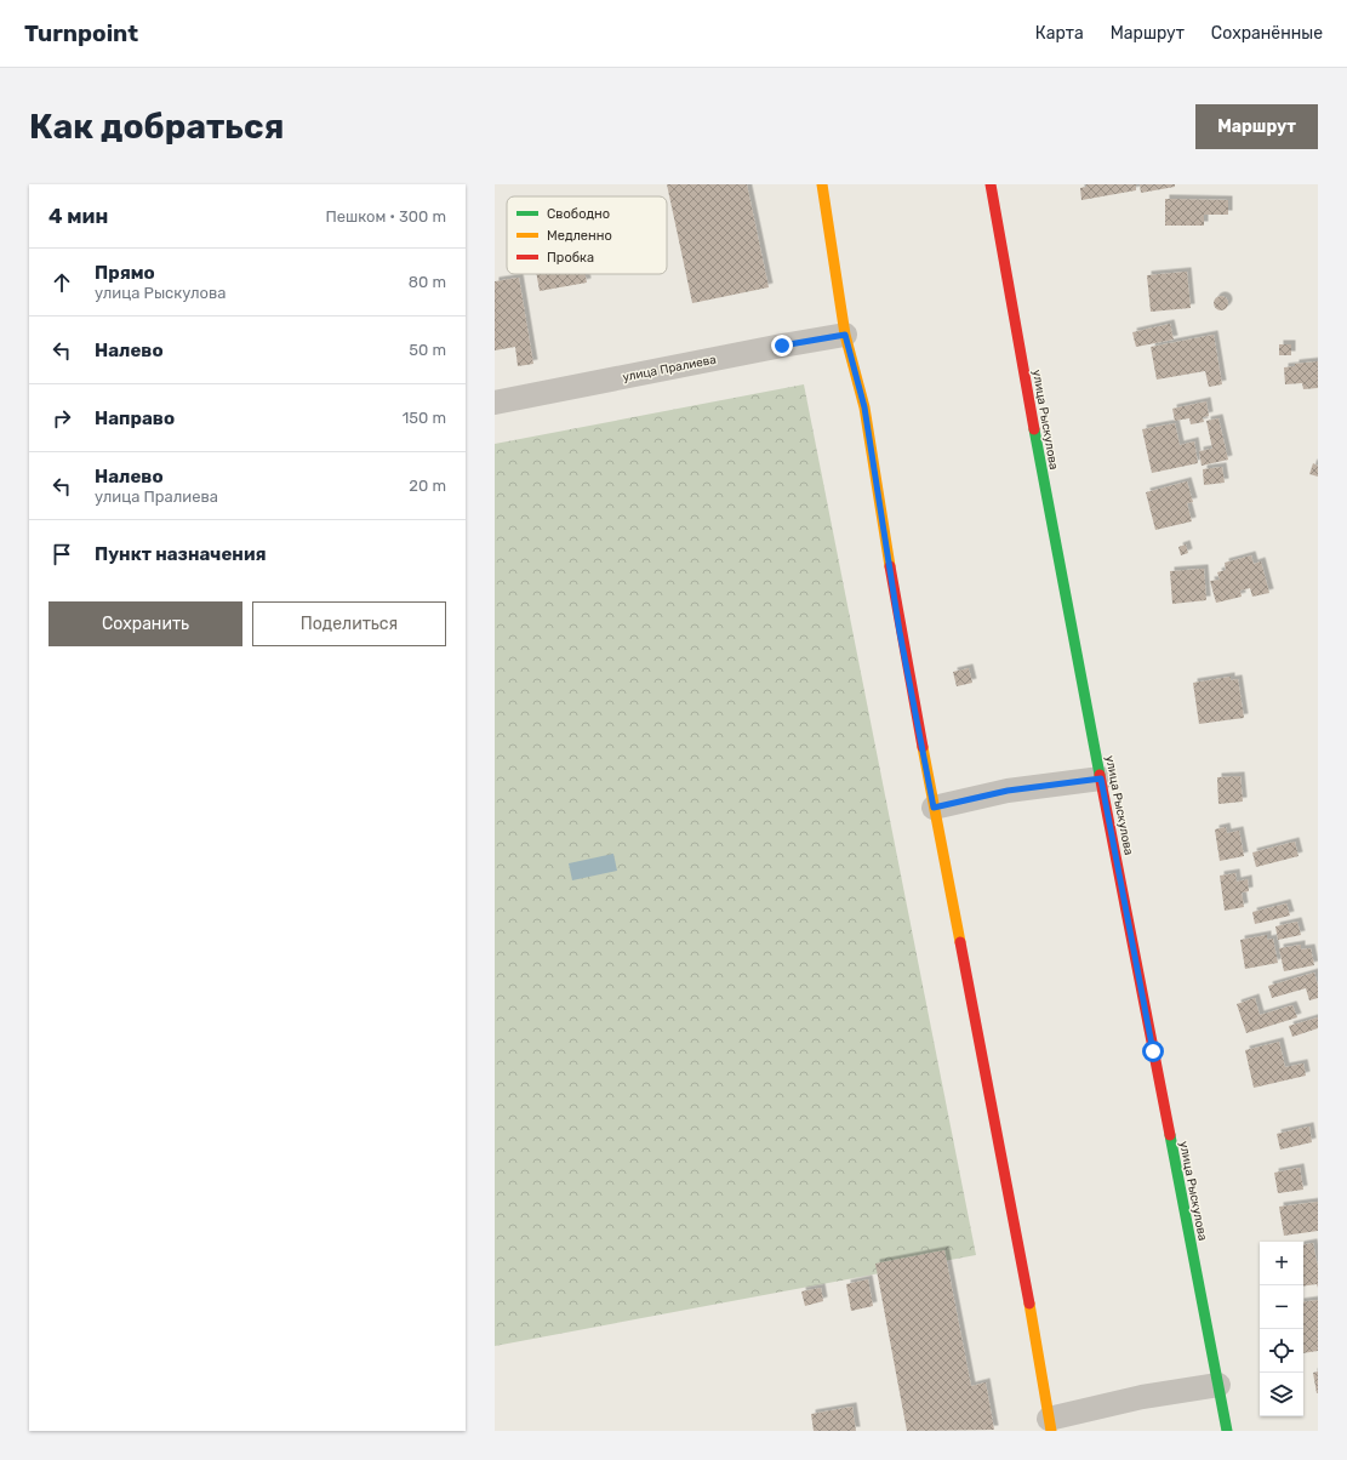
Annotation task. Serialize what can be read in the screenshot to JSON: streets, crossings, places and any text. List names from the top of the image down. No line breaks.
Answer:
{"streets":{"main road":["улица Рыскулова"],"street":["улица Пралиева"]},"legend":["Свободно","Медленно","Пробка"],"page":{"header":"Turnpoint","nav":["Карта","Маршрут","Сохранённые"],"buttons":["Маршрут",["Сохранить","Поделиться"]],"title":"Как добраться","heading":["4 мин","Пешком · 300 m"],"list":[["Прямо","улица Рыскулова","80 m"],["Налево","50 m"],["Направо","150 m"],["Налево","улица Пралиева","20 m"],"Пункт назначения"],"map_buttons":["+","−"]}}
